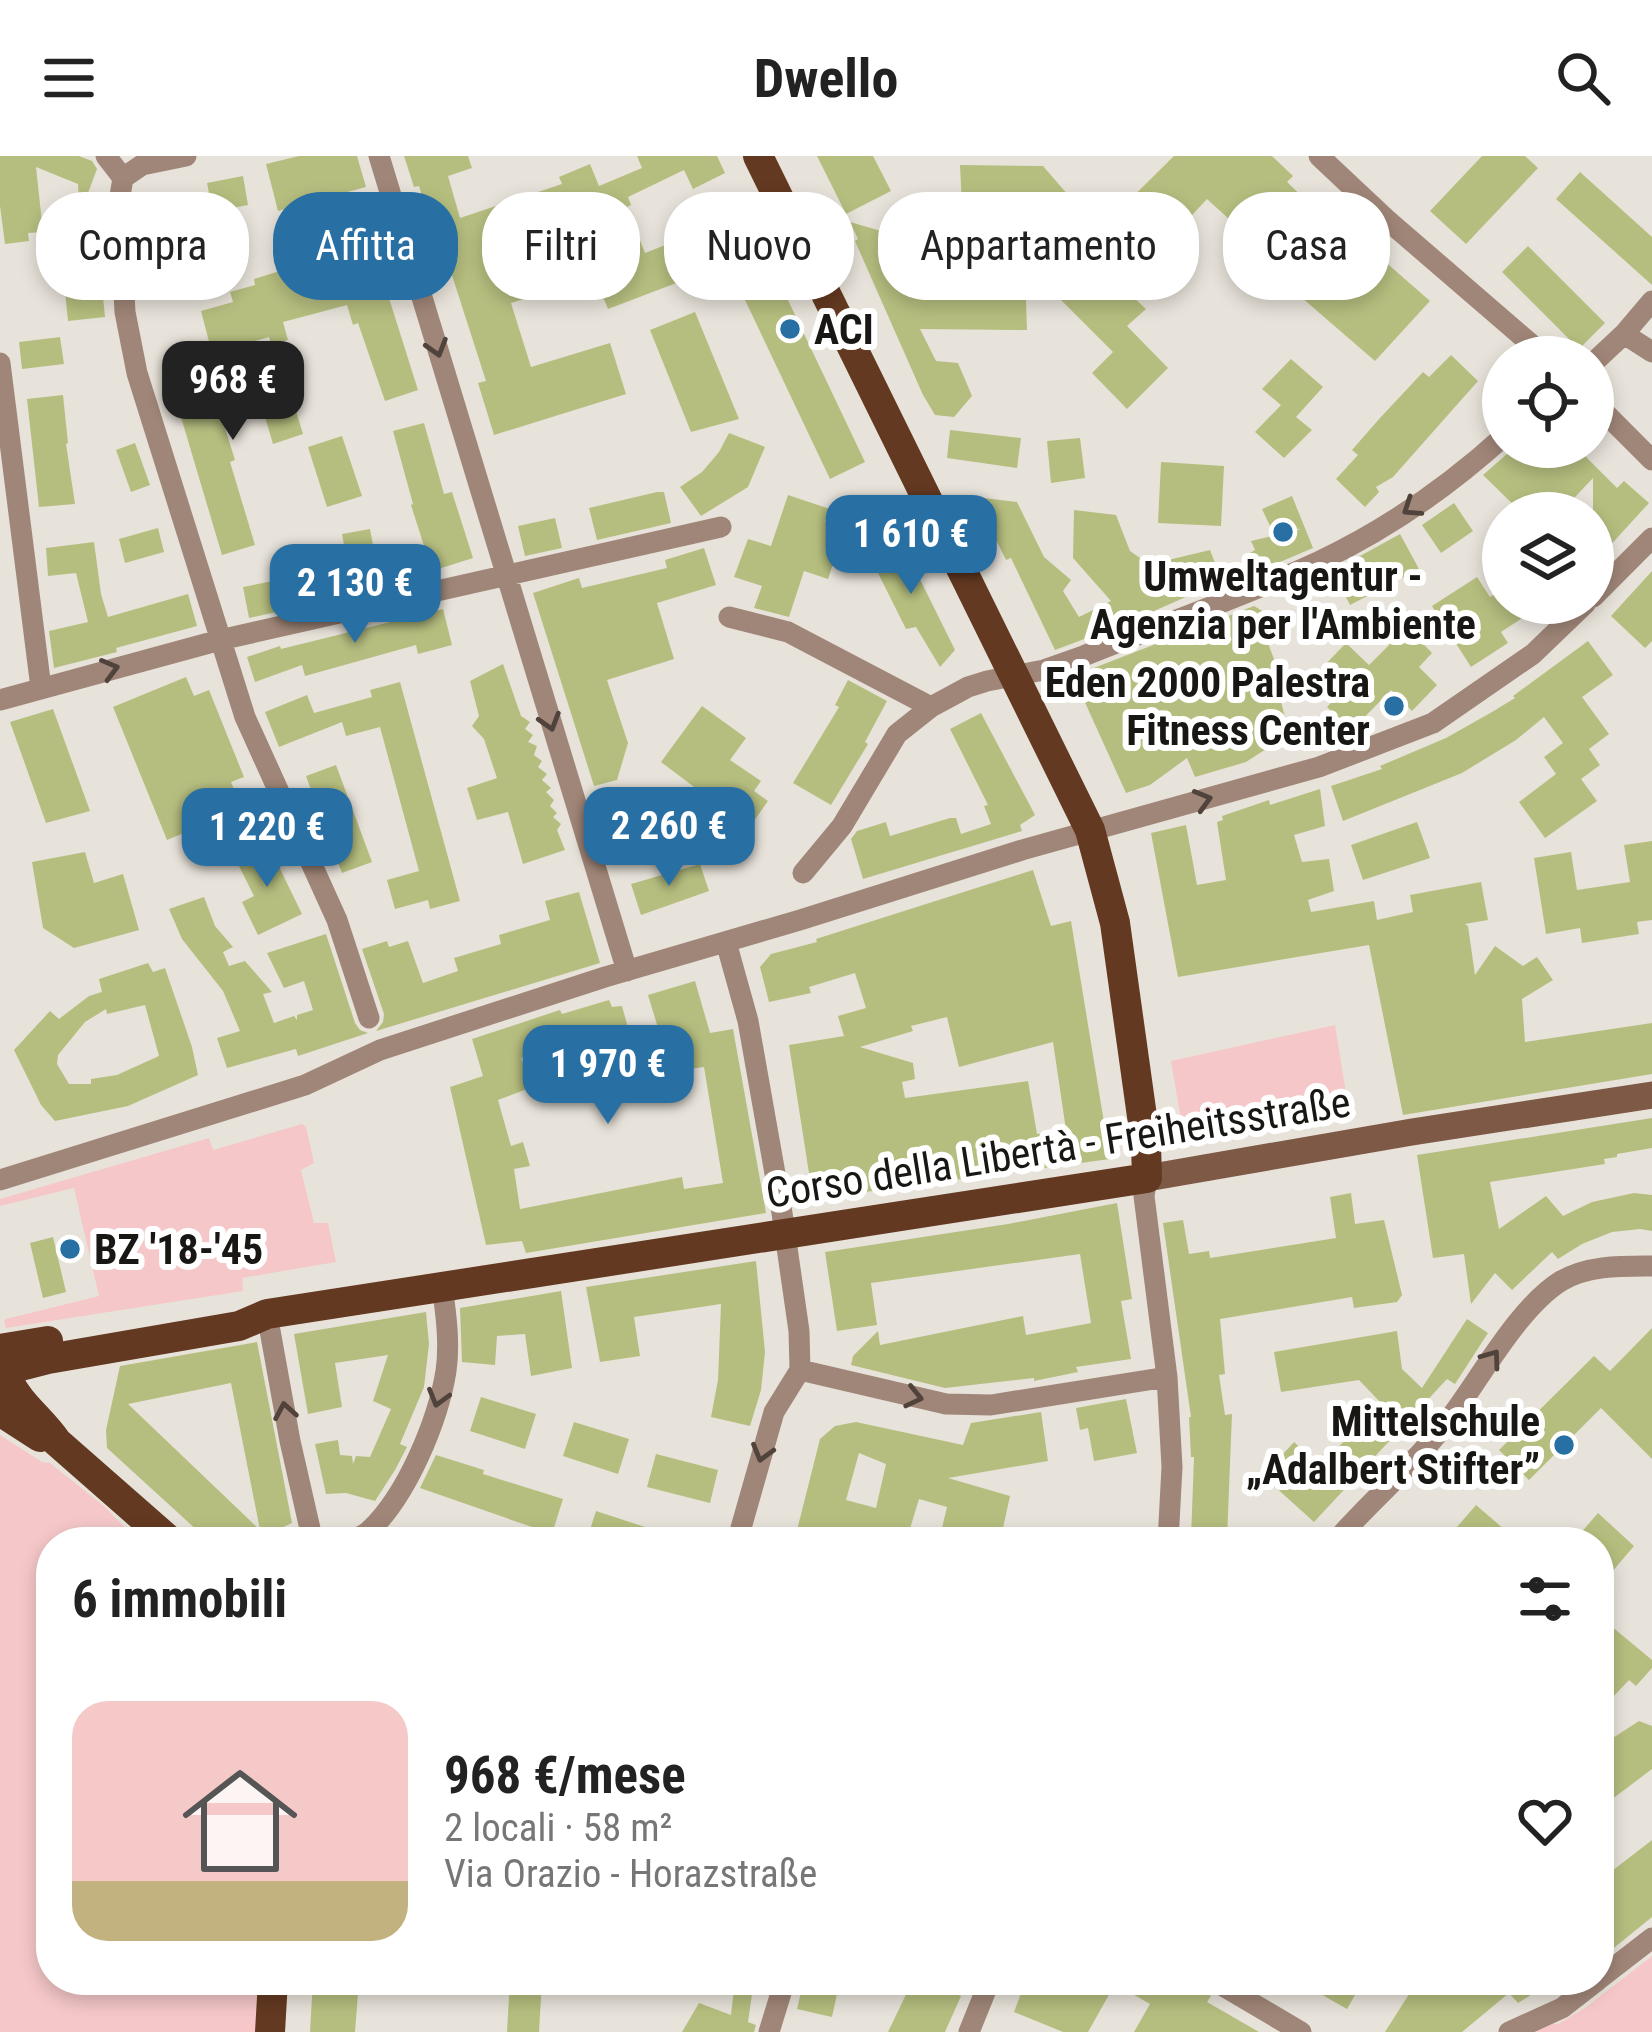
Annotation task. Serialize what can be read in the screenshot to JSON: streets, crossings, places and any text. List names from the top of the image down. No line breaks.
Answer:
{"streets":{"main road":["Corso della Libertà - Freiheitsstraße"]},"places":["ACI","Umweltagentur - Agenzia per l'Ambiente","Eden 2000 Palestra Fitness Center","BZ '18-'45","Mittelschule „Adalbert Stifter”"],"page":{"header":"Dwello","chip":["Compra","Affitta","Filtri","Nuovo","Appartamento","Casa"],"price":["968 €","1 610 €","2 130 €","2 260 €","1 220 €","1 970 €"],"heading":"6 immobili","list":[{"name":"968 €/mese","note":"2 locali · 58 m² · Via Orazio - Horazstraße"}]}}
